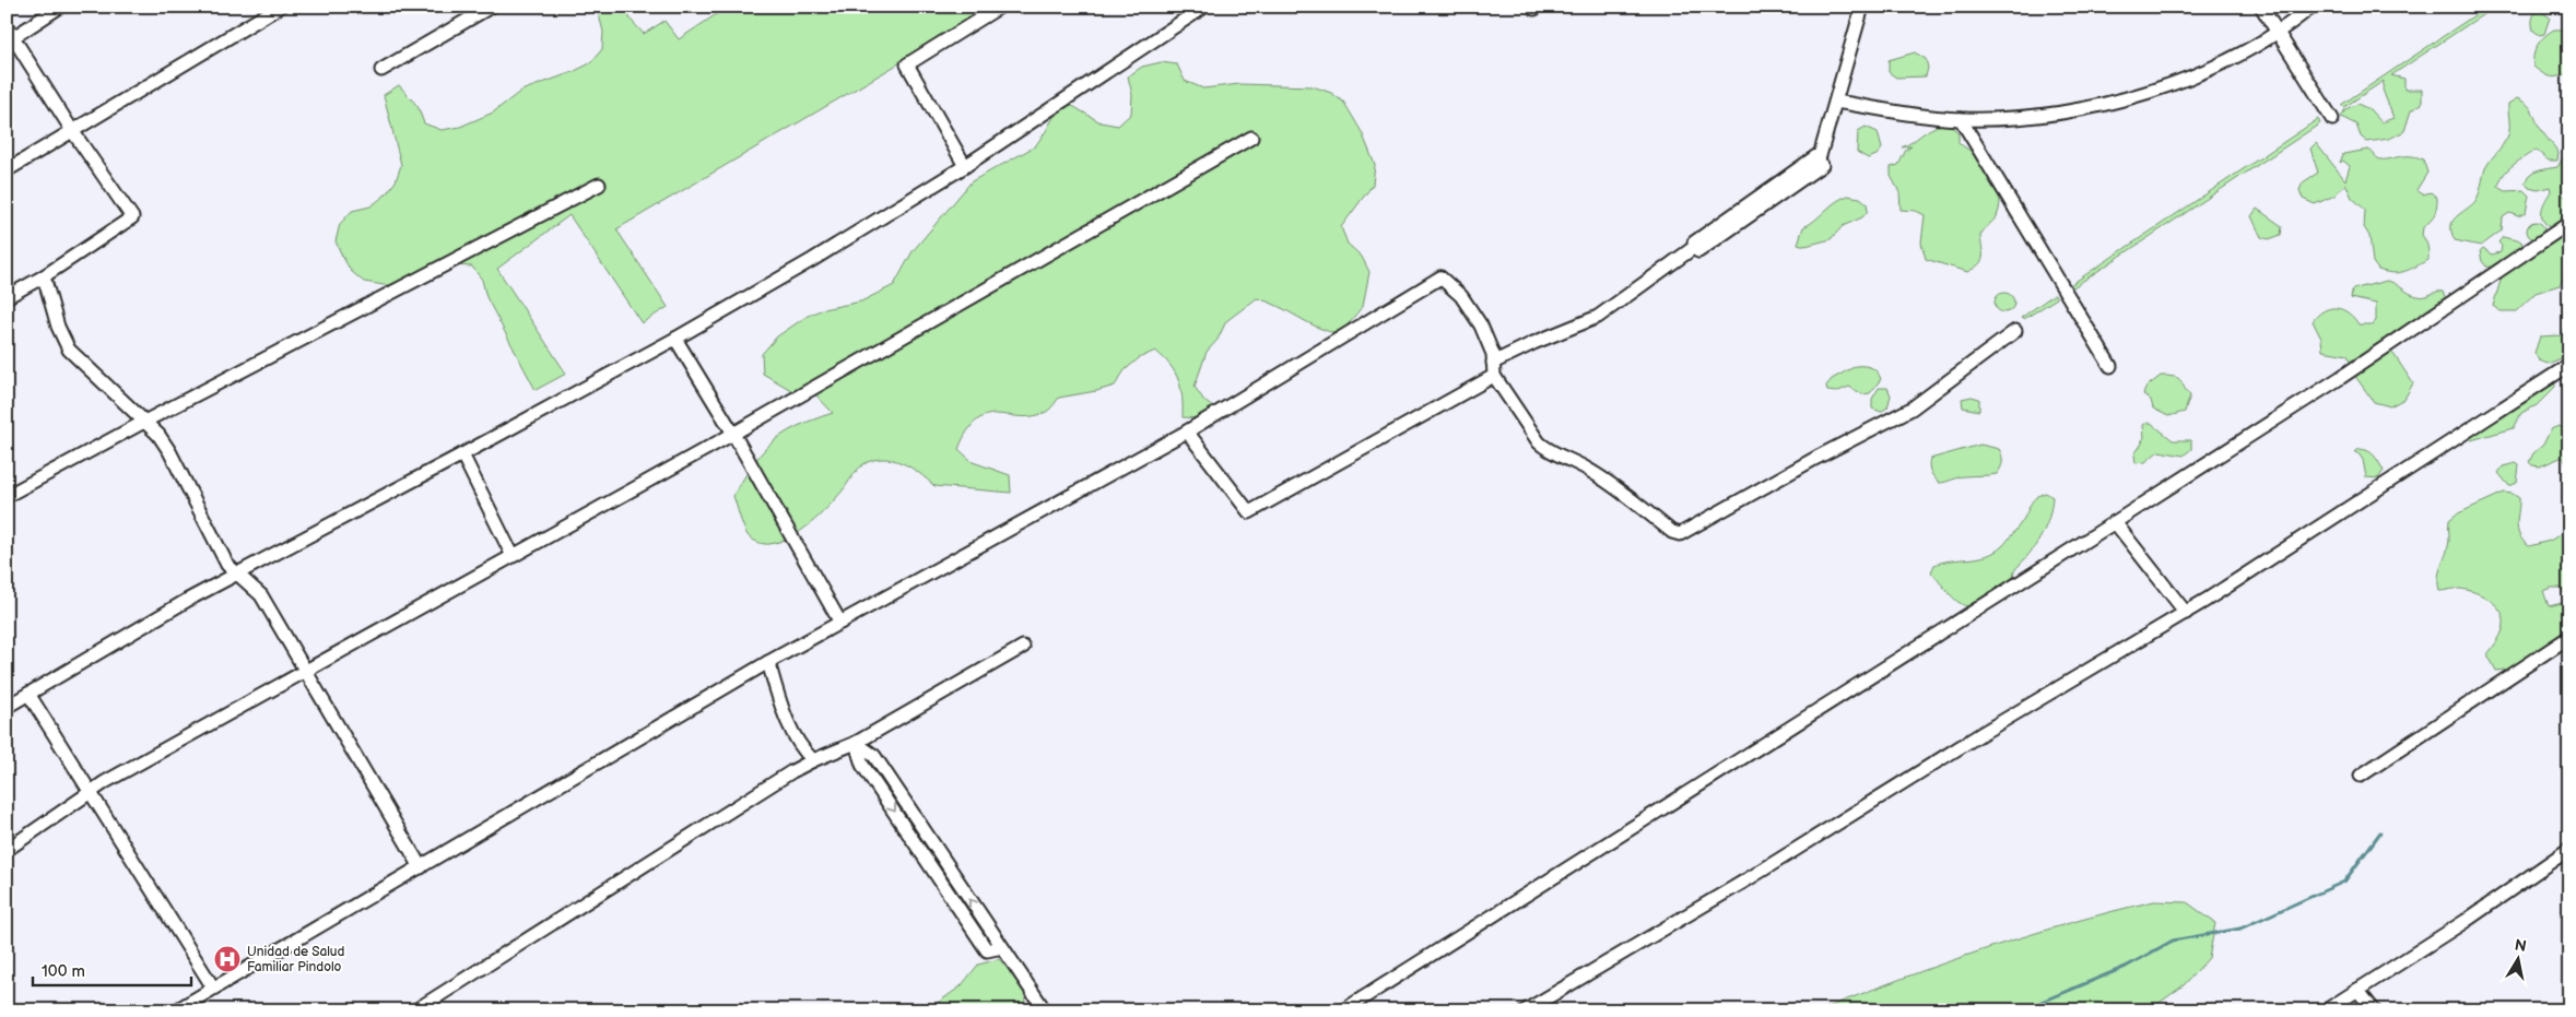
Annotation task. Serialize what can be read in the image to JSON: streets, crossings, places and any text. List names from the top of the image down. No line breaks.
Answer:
{"places":{"hospital":["Unidad de Salud Familiar Pindolo"]},"scale_bar":"100 m","north":"top"}
